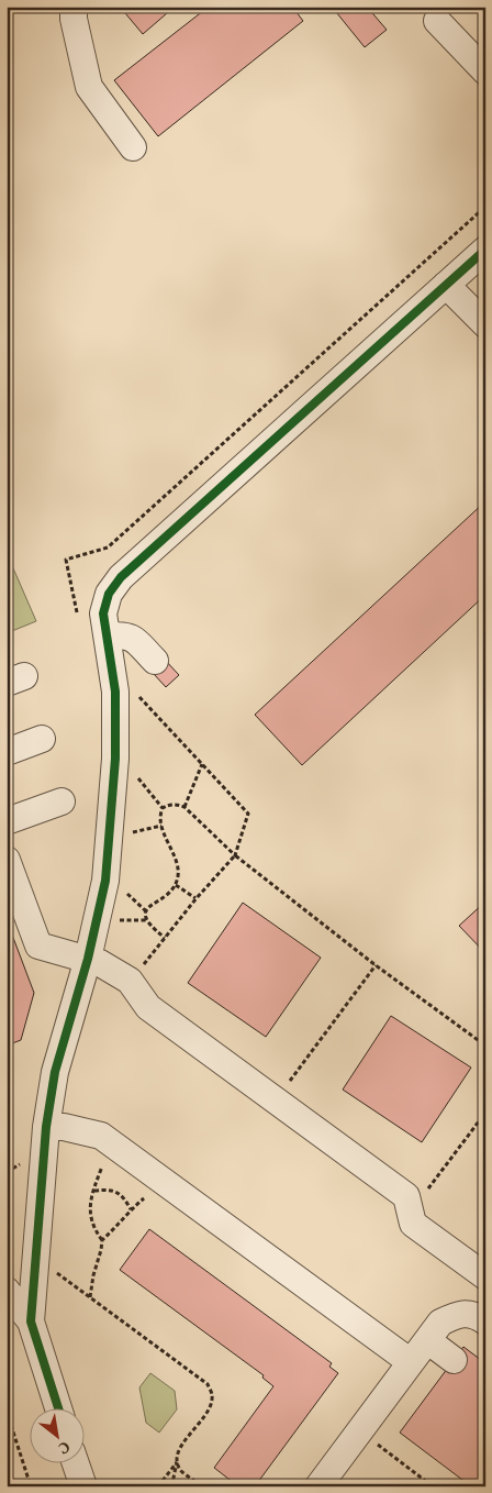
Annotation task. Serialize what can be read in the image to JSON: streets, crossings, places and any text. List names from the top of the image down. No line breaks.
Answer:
{"north":"bottom right"}
